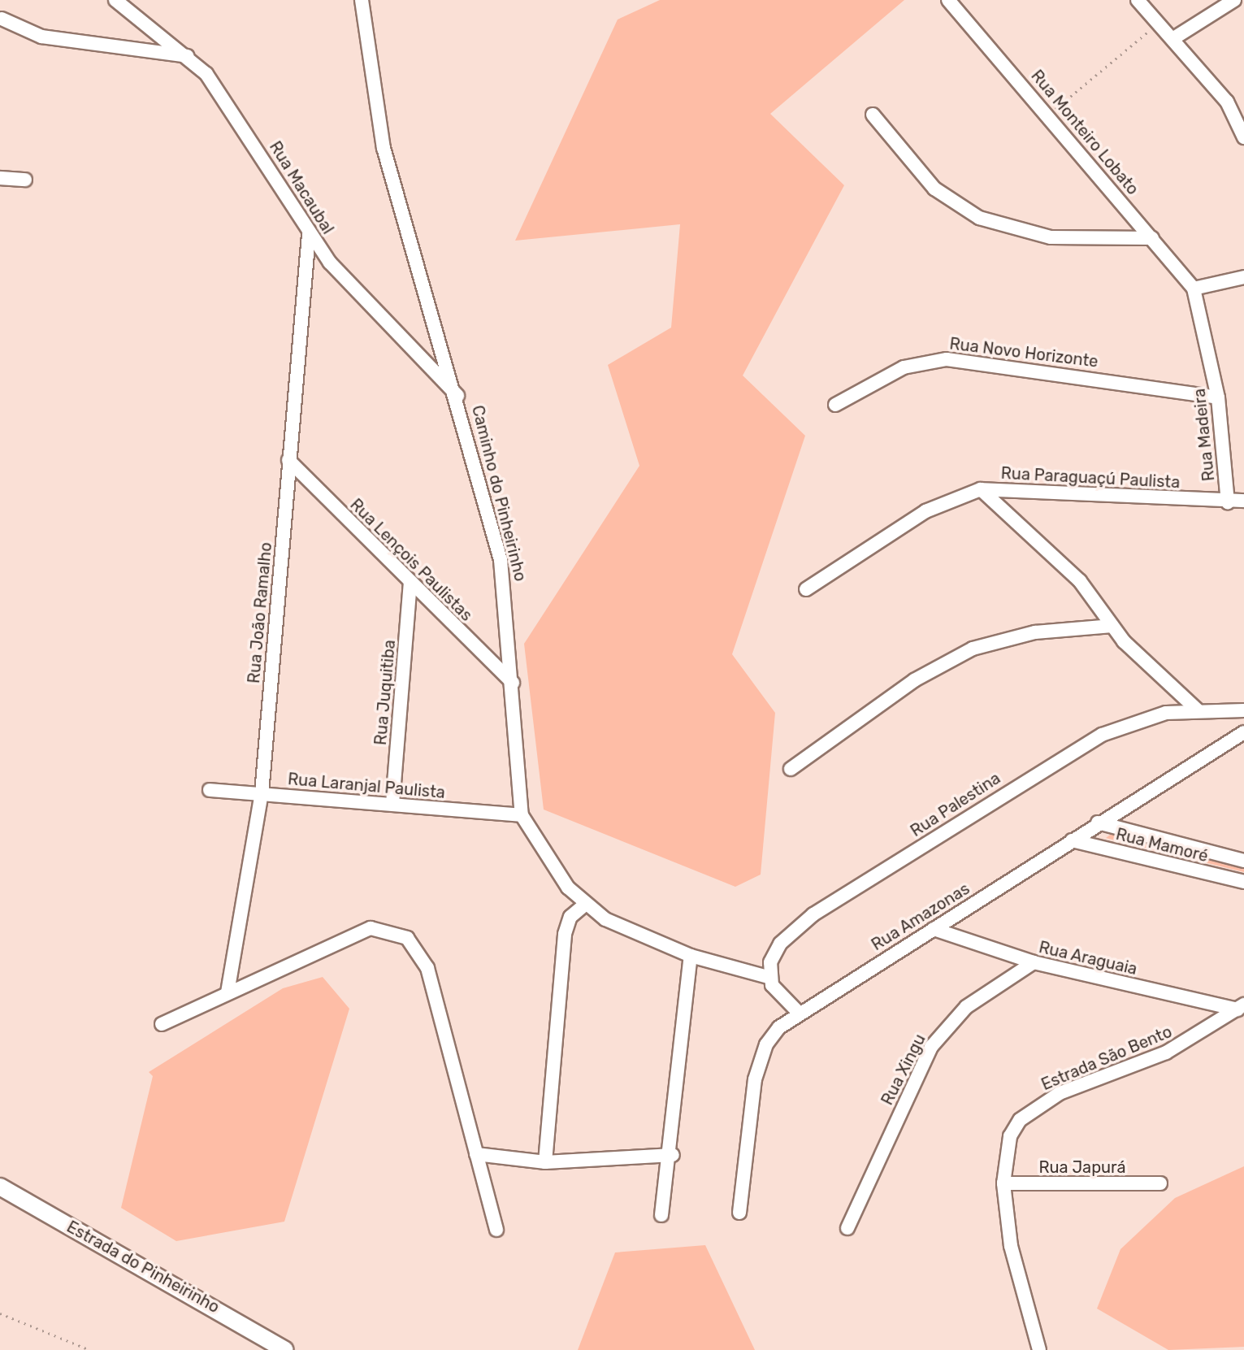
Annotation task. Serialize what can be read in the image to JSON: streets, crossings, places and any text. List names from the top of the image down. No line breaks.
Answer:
{"streets":{"main road":["Estrada do Pinheirinho"],"street":["Rua Monteiro Lobato","Rua Macaubal","Rua Novo Horizonte","Rua Madeira","Rua Paraguaçú Paulista","Caminho do Pinheirinho","Rua Lençois Paulistas","Rua João Ramalho","Rua Juquitiba","Rua Laranjal Paulista","Rua Palestina","Rua Mamoré","Rua Amazonas","Rua Araguaia","Estrada São Bento","Rua Xingu","Rua Japurá"]},"crossings":[["Rua Monteiro Lobato","Rua Madeira"],["Rua Macaubal","Caminho do Pinheirinho"],["Rua Macaubal","Rua João Ramalho"],["Rua Novo Horizonte","Rua Madeira"],["Rua Madeira","Rua Paraguaçú Paulista"],["Caminho do Pinheirinho","Rua Lençois Paulistas"],["Caminho do Pinheirinho","Rua Laranjal Paulista"],["Rua Lençois Paulistas","Rua João Ramalho"],["Rua Lençois Paulistas","Rua Juquitiba"],["Rua João Ramalho","Rua Laranjal Paulista"],["Rua Juquitiba","Rua Laranjal Paulista"],["Rua Mamoré","Rua Amazonas"],["Rua Amazonas","Rua Araguaia"],["Rua Araguaia","Estrada São Bento"],["Rua Araguaia","Rua Xingu"],["Estrada São Bento","Rua Japurá"]]}
